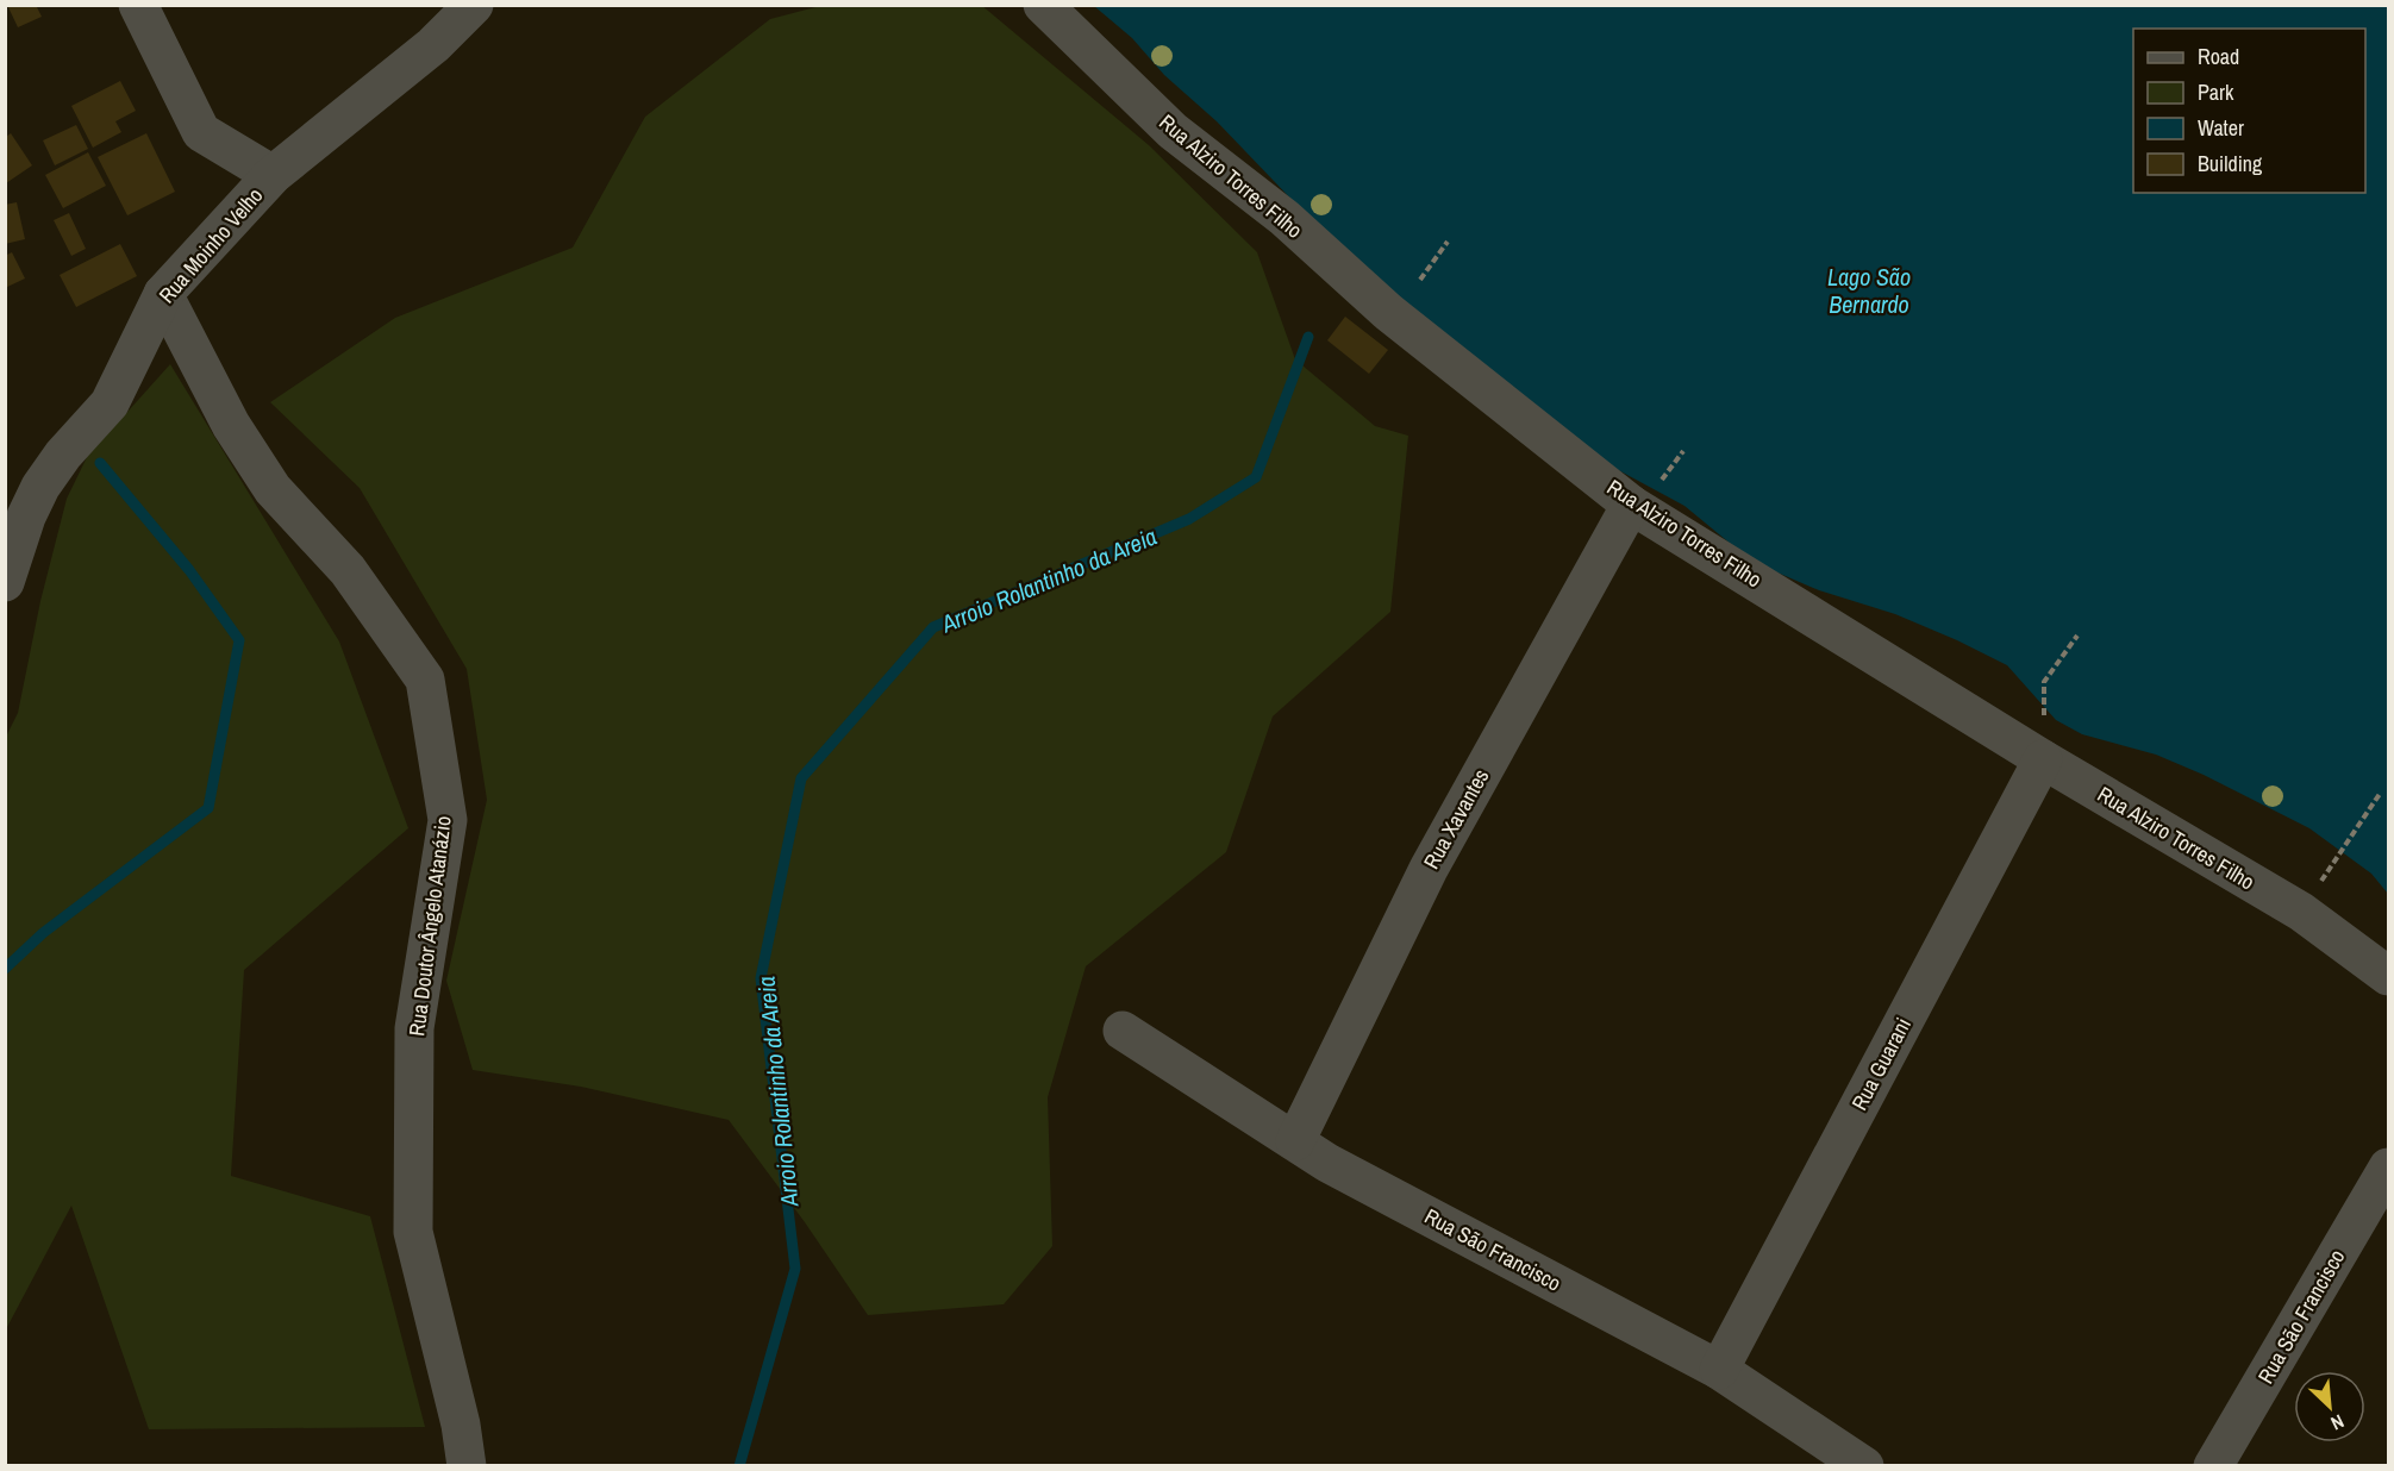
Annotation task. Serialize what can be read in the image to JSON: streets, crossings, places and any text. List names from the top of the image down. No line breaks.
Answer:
{"streets":{"street":["Rua Alziro Torres Filho","Rua Moinho Velho","Rua Xavantes","Rua Doutor Ângelo Atanázio","Rua Guarani","Rua São Francisco"]},"crossings":[["Rua Alziro Torres Filho","Rua Xavantes"],["Rua Alziro Torres Filho","Rua Guarani"],["Rua Moinho Velho","Rua Doutor Ângelo Atanázio"],["Rua Xavantes","Rua São Francisco"],["Rua Guarani","Rua São Francisco"]],"water":["Lago São Bernardo","Arroio Rolantinho da Areia"],"legend":["Road","Park","Water","Building"],"north":"bottom right"}
